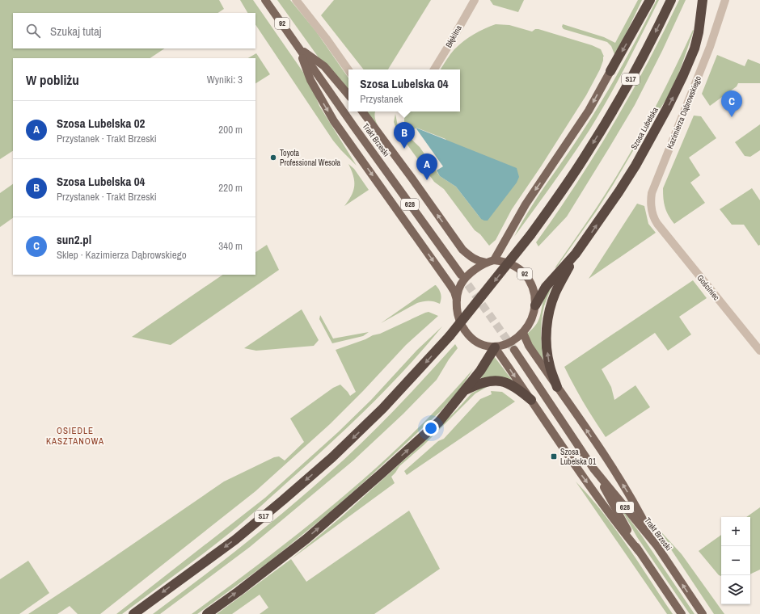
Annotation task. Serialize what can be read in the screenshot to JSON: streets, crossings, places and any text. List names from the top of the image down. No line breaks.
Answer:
{"streets":{"highway":["S17","Szosa Lubelska"],"main road":["92","Trakt Brzeski","628"],"street":["Błękitna","Kazimierza Dąbrowskiego","Gościniec"]},"crossings":[["Kazimierza Dąbrowskiego","Gościniec"]],"districts":["OSIEDLE KASZTANOWA"],"places":{"other":["Toyota Professional Wesoła"],"transit":["Szosa Lubelska 01"]},"page":{"search":"Szukaj tutaj","heading":["W pobliżu","Wyniki: 3"],"popup":["Szosa Lubelska 04","Przystanek"],"pins":["C","B","A"],"list":[{"mark":"A","name":"Szosa Lubelska 02","note":"Przystanek · Trakt Brzeski","value":"200 m"},{"mark":"B","name":"Szosa Lubelska 04","note":"Przystanek · Trakt Brzeski","value":"220 m"},{"mark":"C","name":"sun2.pl","note":"Sklep · Kazimierza Dąbrowskiego","value":"340 m"}],"map_buttons":["+","−"]}}
